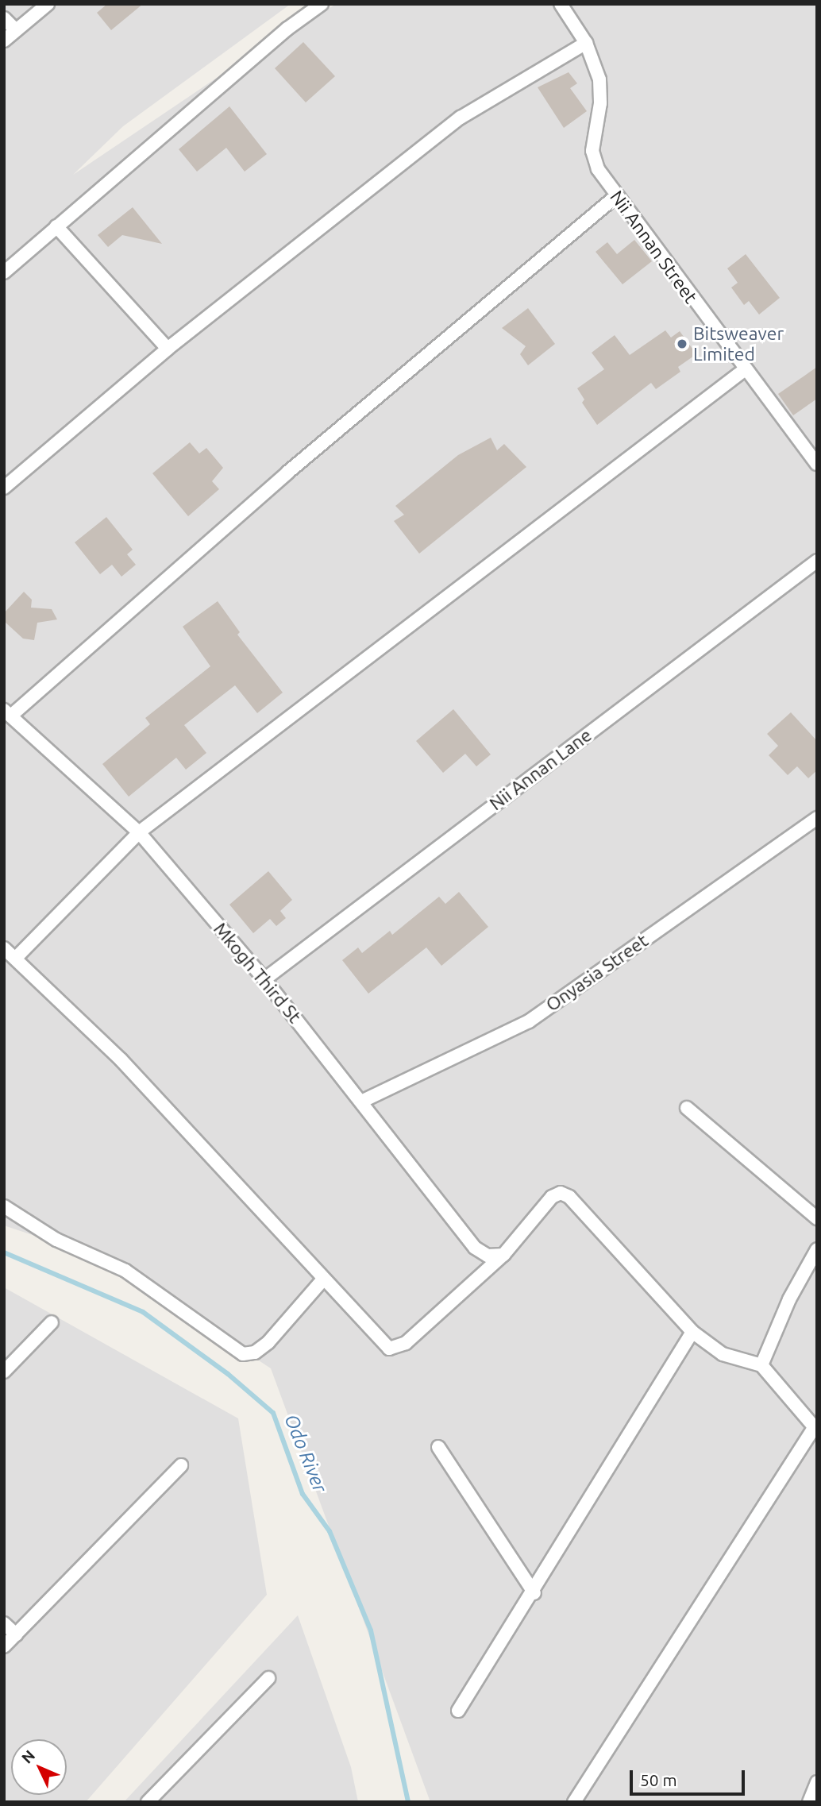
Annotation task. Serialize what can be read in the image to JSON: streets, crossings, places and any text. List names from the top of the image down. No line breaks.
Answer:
{"streets":{"street":["Nii Annan Street","Nii Annan Lane","Mkogh Third St","Onyasia Street"]},"crossings":[["Nii Annan Lane","Mkogh Third St"],["Mkogh Third St","Onyasia Street"]],"water":["Odo River"],"places":["Bitsweaver Limited"],"scale_bar":"50 m","north":"top left"}
